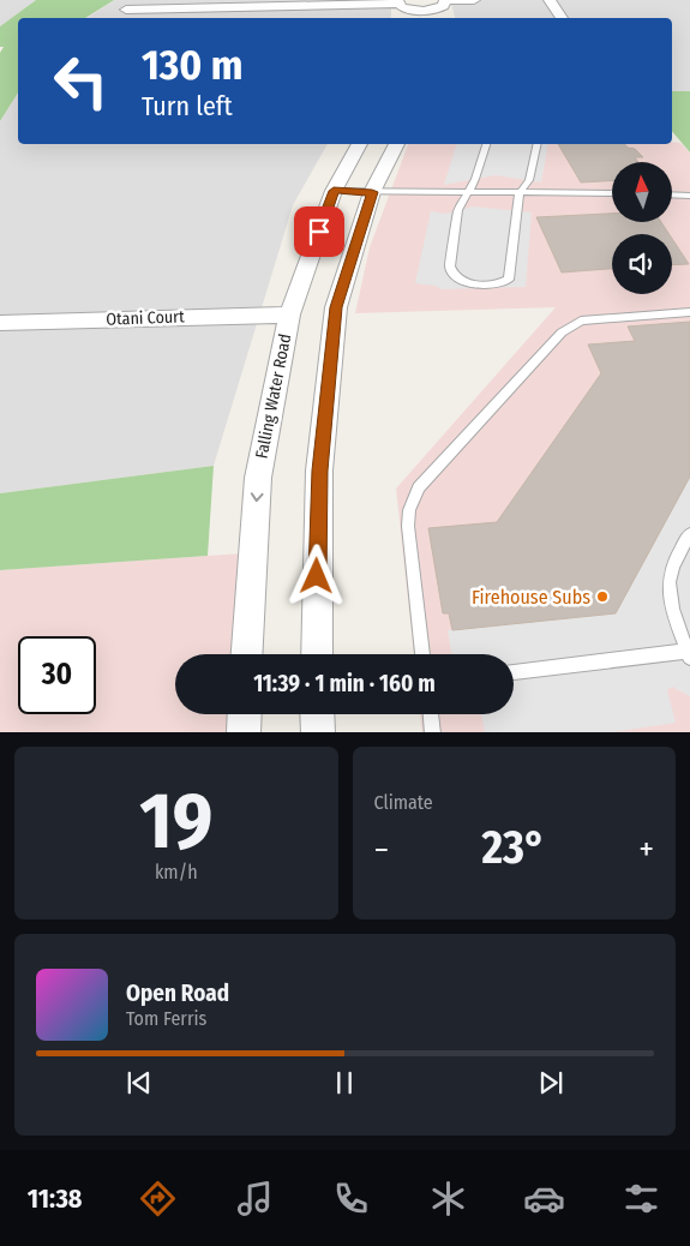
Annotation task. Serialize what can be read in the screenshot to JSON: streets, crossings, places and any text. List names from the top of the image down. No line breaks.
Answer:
{"streets":{"street":["Otani Court","Falling Water Road"]},"crossings":[["Otani Court","Falling Water Road"]],"places":["Firehouse Subs"],"north":"top","page":{"turn":["130 m","Turn left"],"limit":"30","trip":"11:39 · 1 min · 160 m","tile":[["19","km/h"],"Climate"],"heat":["−","23°","+"],"song":["Open Road","Tom Ferris"],"tabs":"11:38"}}
